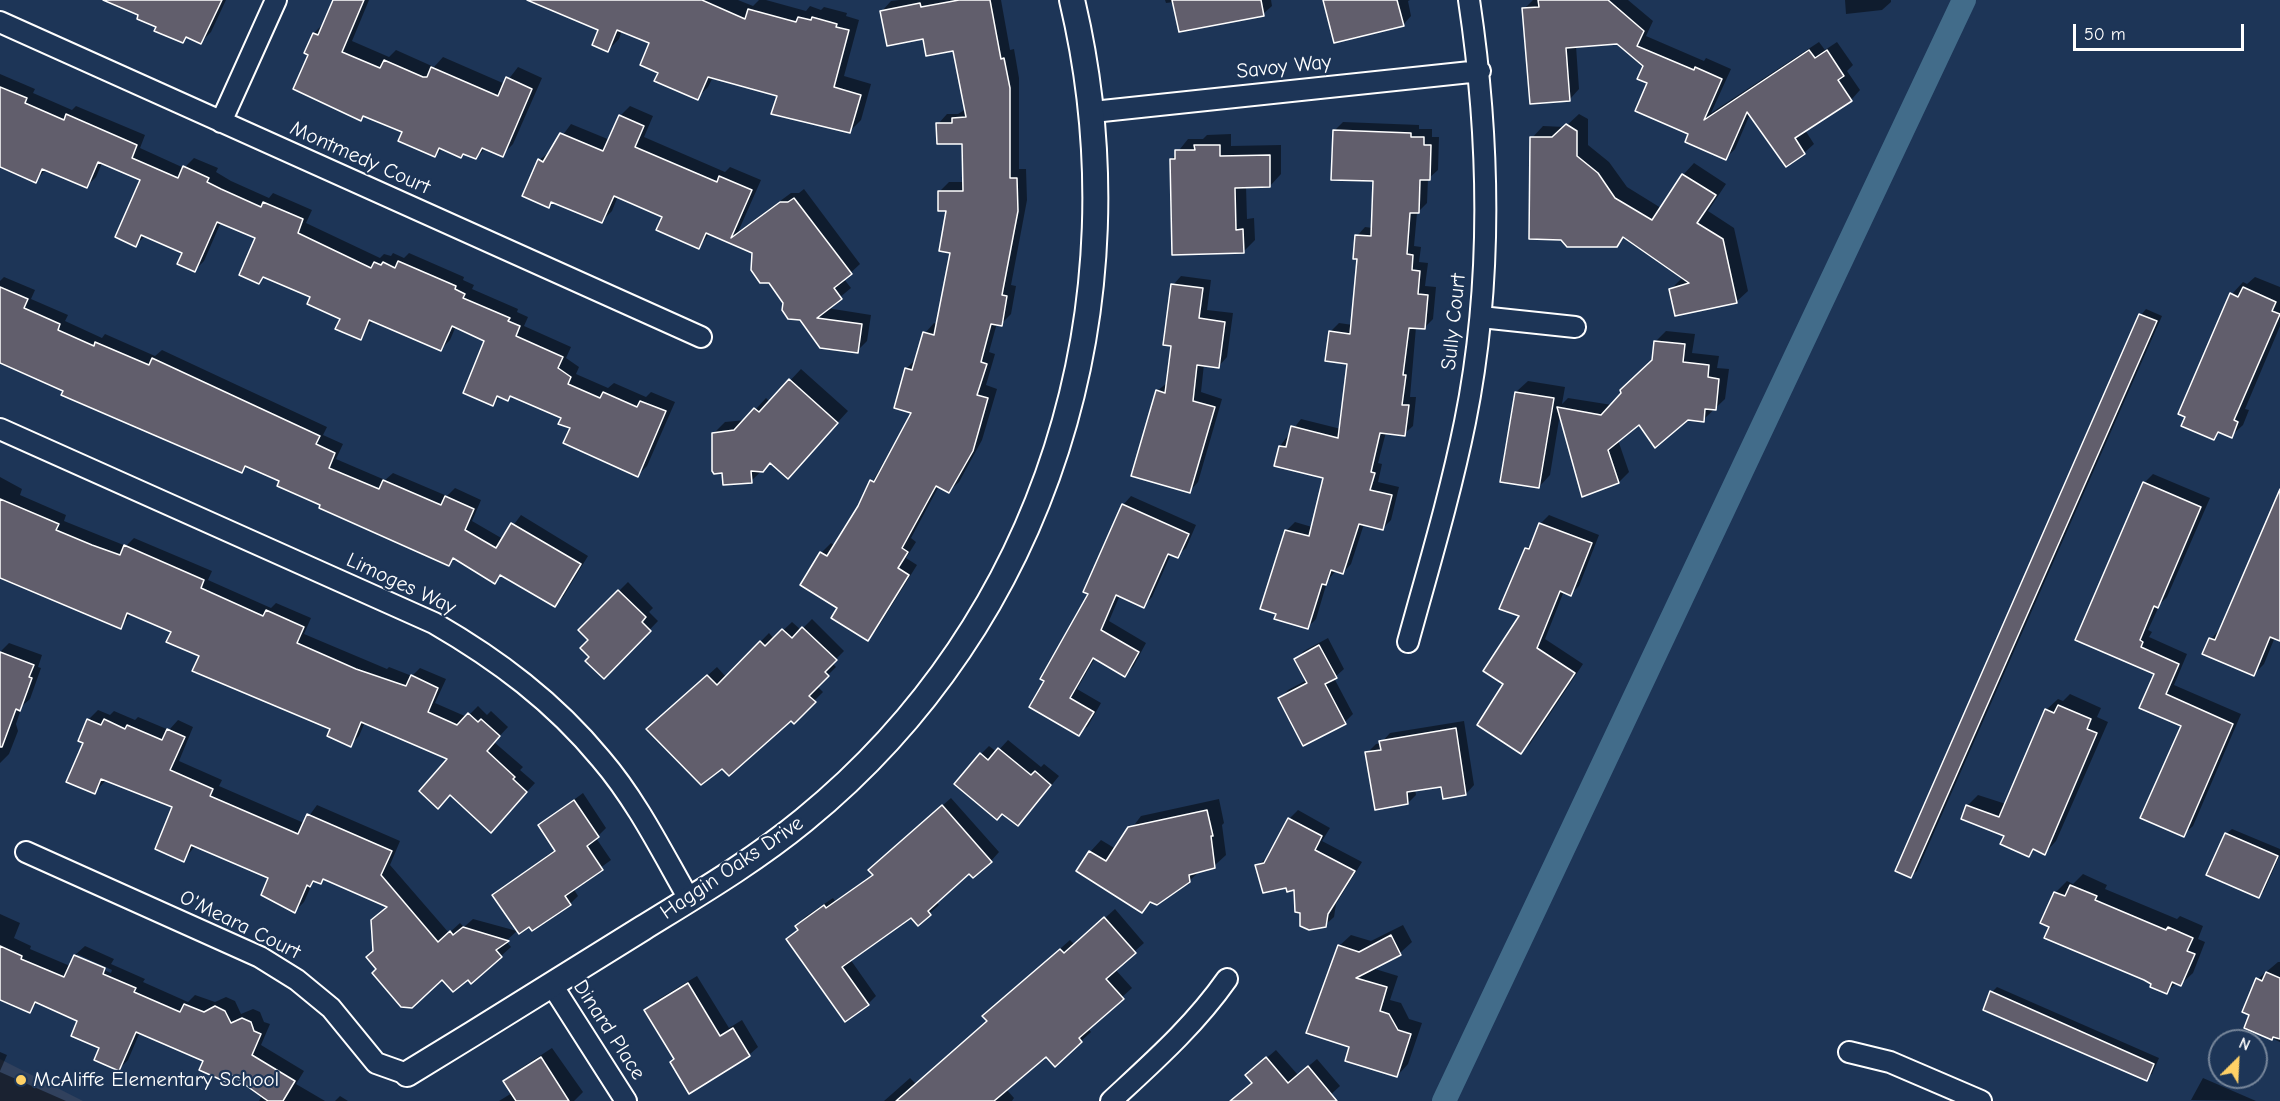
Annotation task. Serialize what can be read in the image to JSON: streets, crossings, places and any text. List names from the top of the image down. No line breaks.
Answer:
{"streets":{"street":["Savoy Way","Montmedy Court","Sully Court","Limoges Way","Haggin Oaks Drive","O'Meara Court","Dinard Place"]},"crossings":[["Savoy Way","Sully Court"],["Savoy Way","Haggin Oaks Drive"],["Limoges Way","Haggin Oaks Drive"],["Haggin Oaks Drive","O'Meara Court"],["Haggin Oaks Drive","Dinard Place"]],"places":["McAliffe Elementary School"],"scale_bar":"50 m","north":"top right"}
